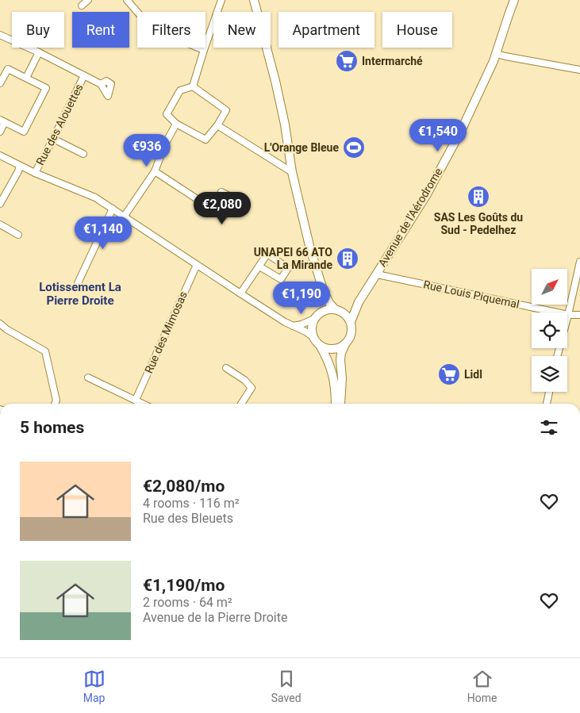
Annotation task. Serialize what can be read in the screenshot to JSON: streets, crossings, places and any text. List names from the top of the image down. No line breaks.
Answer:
{"streets":{"main road":["Avenue de l'Aérodrome"],"street":["Rue des Alouettes","Rue Louis Piquemal","Rue des Mimosas"]},"crossings":[["Avenue de l'Aérodrome","Rue Louis Piquemal"]],"districts":["Lotissement La Pierre Droite"],"places":{"supermarket":["Intermarché","Lidl"],"sports":["L'Orange Bleue"],"building":["SAS Les Goûts du Sud - Pedelhez","UNAPEI 66 ATO La Mirande"]},"north":"top right","page":{"chip":["Buy","Rent","Filters","New","Apartment","House"],"price":["€1,540","€936","€2,080","€1,140","€1,190"],"heading":"5 homes","list":[{"name":"€2,080/mo","note":"4 rooms · 116 m² · Rue des Bleuets"},{"name":"€1,190/mo","note":"2 rooms · 64 m² · Avenue de la Pierre Droite"}],"tabs":["Map","Saved","Home"]}}
